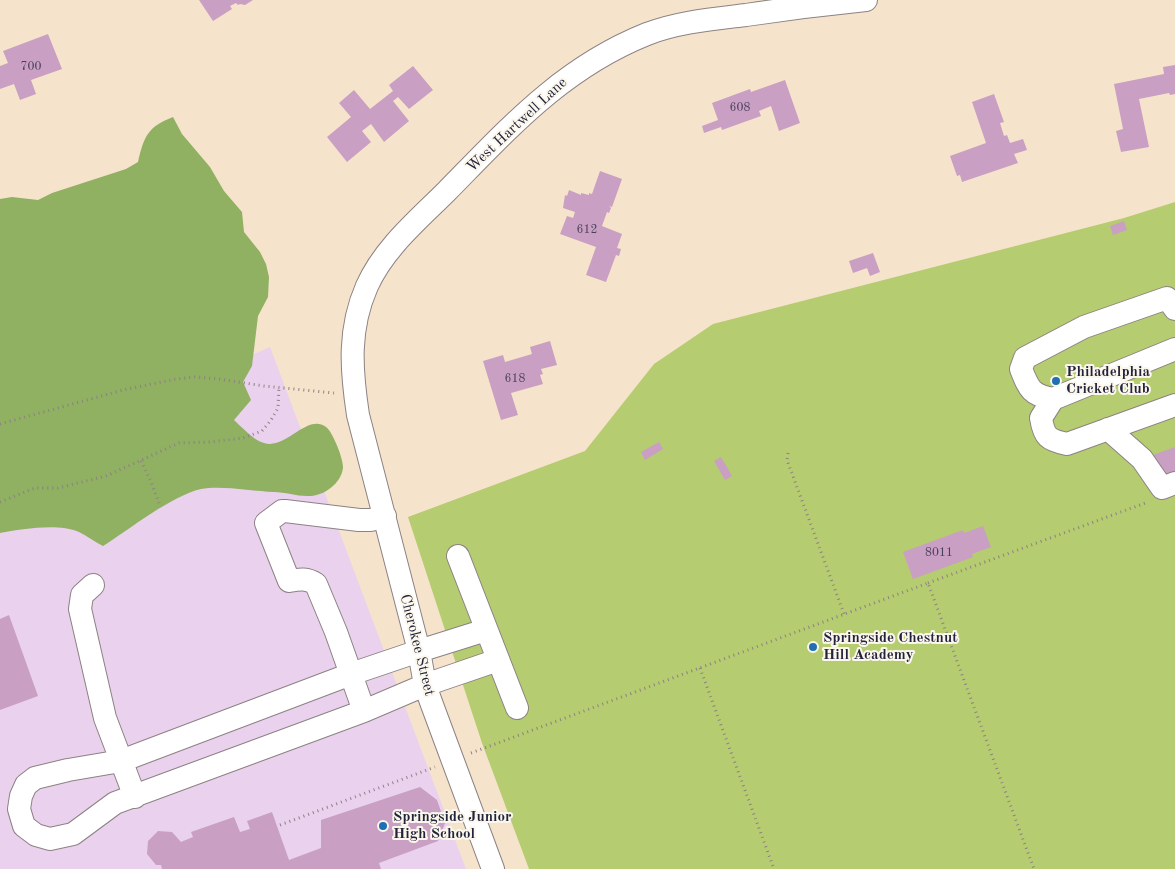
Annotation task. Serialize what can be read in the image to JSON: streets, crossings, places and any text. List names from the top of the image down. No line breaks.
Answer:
{"streets":{"street":["West Hartwell Lane","Cherokee Street"]},"crossings":[["West Hartwell Lane","Cherokee Street"]],"places":["Philadelphia Cricket Club","Springside Chestnut Hill Academy","Springside Junior High School"],"house_numbers":["700","608","612","618","8011"]}
